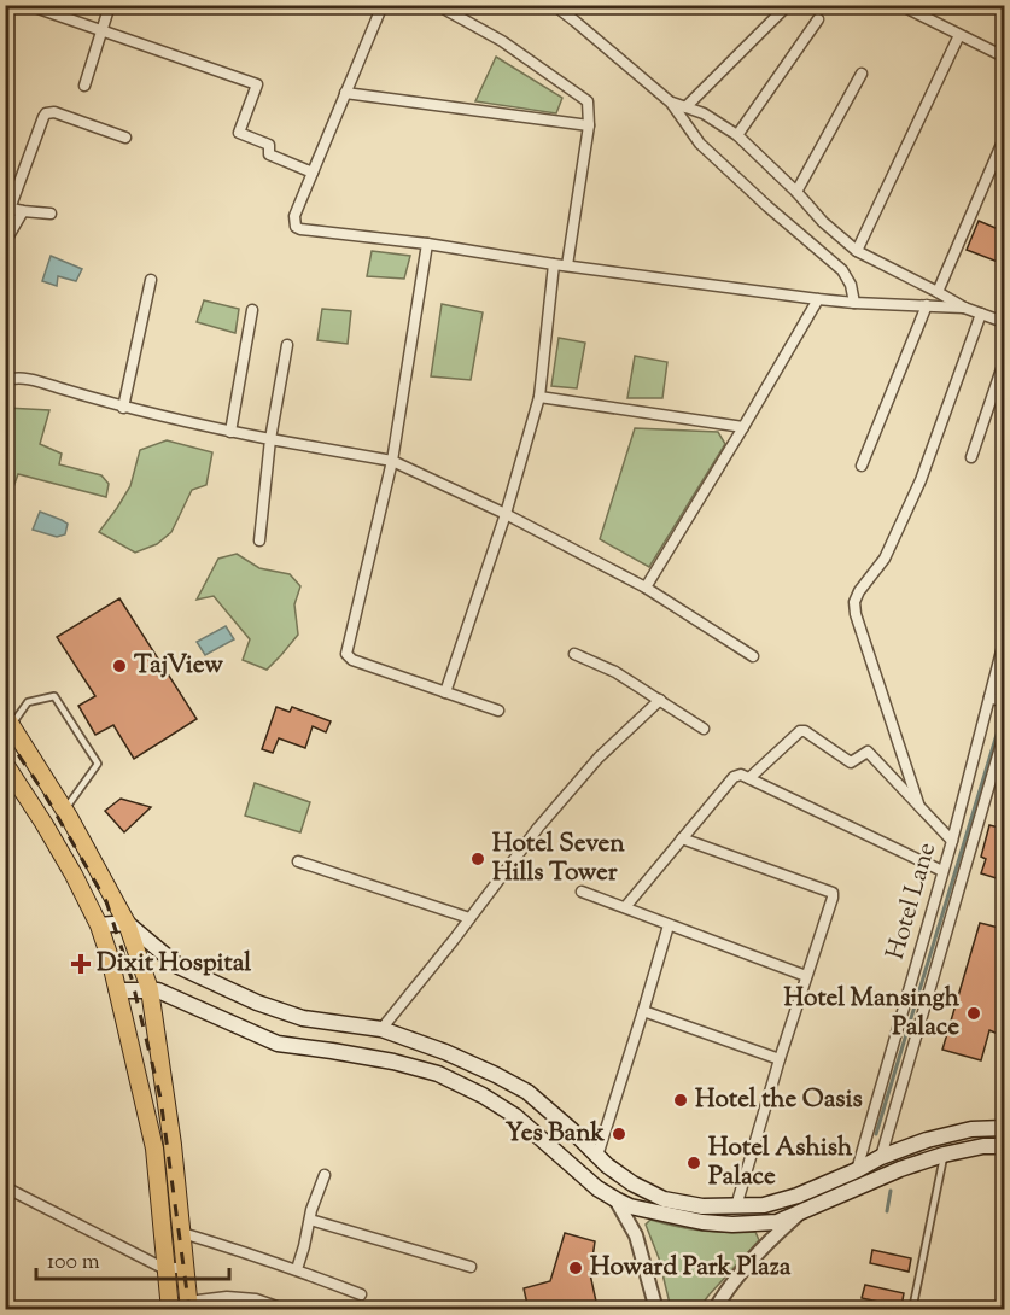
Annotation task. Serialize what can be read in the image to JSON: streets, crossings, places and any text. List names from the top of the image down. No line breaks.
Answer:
{"streets":{"street":["Hotel Lane"]},"places":{"other":["TajView","Hotel Seven Hills Tower","Hotel Mansingh Palace","Hotel the Oasis","Yes Bank","Hotel Ashish Palace","Howard Park Plaza"],"health":["Dixit Hospital"]},"scale_bar":"100 m"}
